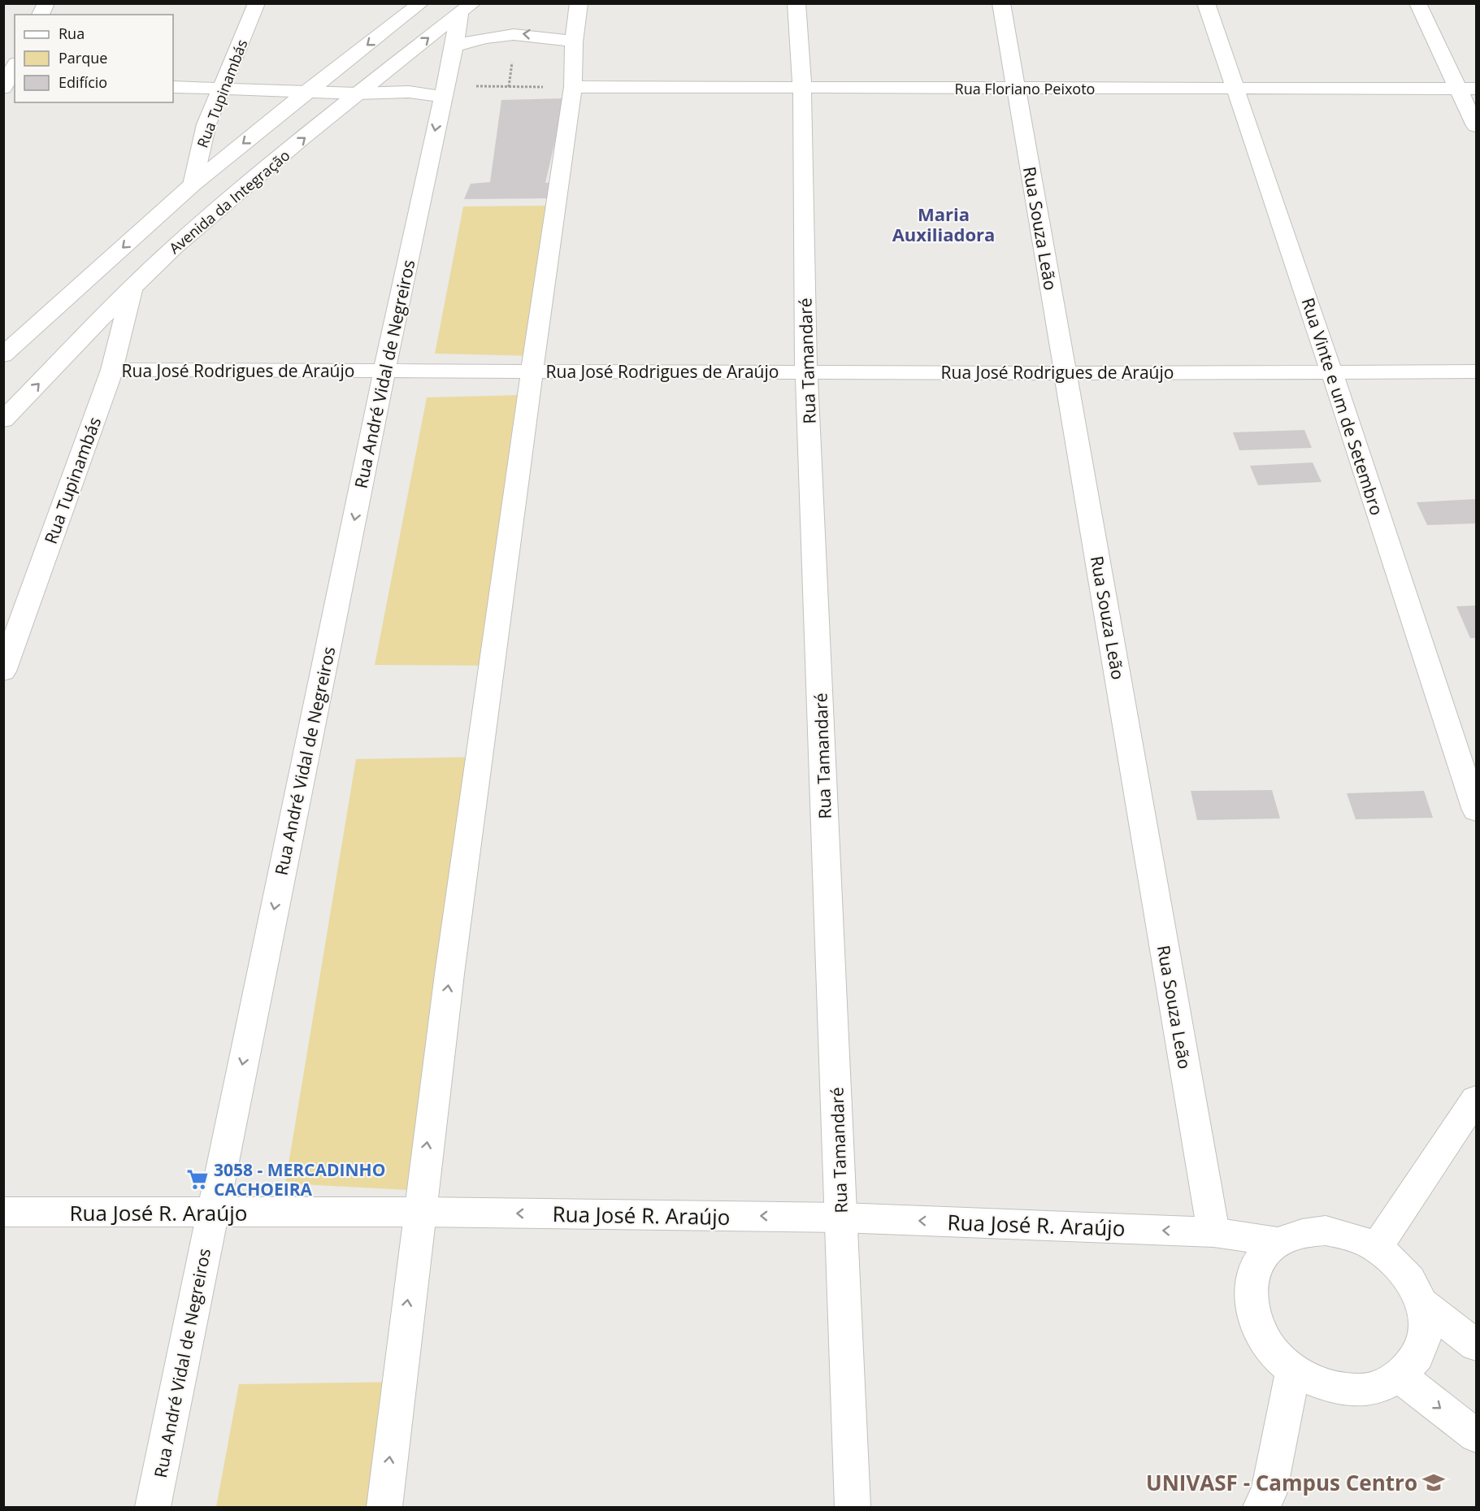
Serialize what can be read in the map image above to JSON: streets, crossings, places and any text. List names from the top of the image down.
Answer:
{
  "streets": {
    "street": [
      "Rua Floriano Peixoto",
      "Rua Tupinambás",
      "Avenida da Integração",
      "Rua Souza Leão",
      "Rua Tamandaré",
      "Rua José Rodrigues de Araújo",
      "Rua André Vidal de Negreiros",
      "Rua Vinte e um de Setembro",
      "Rua José R. Araújo"
    ]
  },
  "crossings": [
    ["Rua Floriano Peixoto", "Rua Souza Leão"],
    ["Rua Floriano Peixoto", "Rua Tamandaré"],
    ["Rua Floriano Peixoto", "Rua Vinte e um de Setembro"],
    ["Rua Tupinambás", "Avenida da Integração"],
    ["Rua Tupinambás", "Rua José Rodrigues de Araújo"],
    ["Avenida da Integração", "Rua André Vidal de Negreiros"],
    ["Rua Souza Leão", "Rua José Rodrigues de Araújo"],
    ["Rua Souza Leão", "Rua José R. Araújo"],
    ["Rua Tamandaré", "Rua José Rodrigues de Araújo"],
    ["Rua Tamandaré", "Rua José R. Araújo"],
    ["Rua José Rodrigues de Araújo", "Rua André Vidal de Negreiros"],
    ["Rua José Rodrigues de Araújo", "Rua Vinte e um de Setembro"],
    ["Rua André Vidal de Negreiros", "Rua José R. Araújo"]
  ],
  "one_way": ["Rua José R. Araújo"],
  "districts": ["Maria Auxiliadora"],
  "places": {
    "supermarket": ["3058 - MERCADINHO CACHOEIRA"],
    "school or university": ["UNIVASF - Campus Centro"]
  },
  "legend": ["Rua", "Parque", "Edifício"]
}
